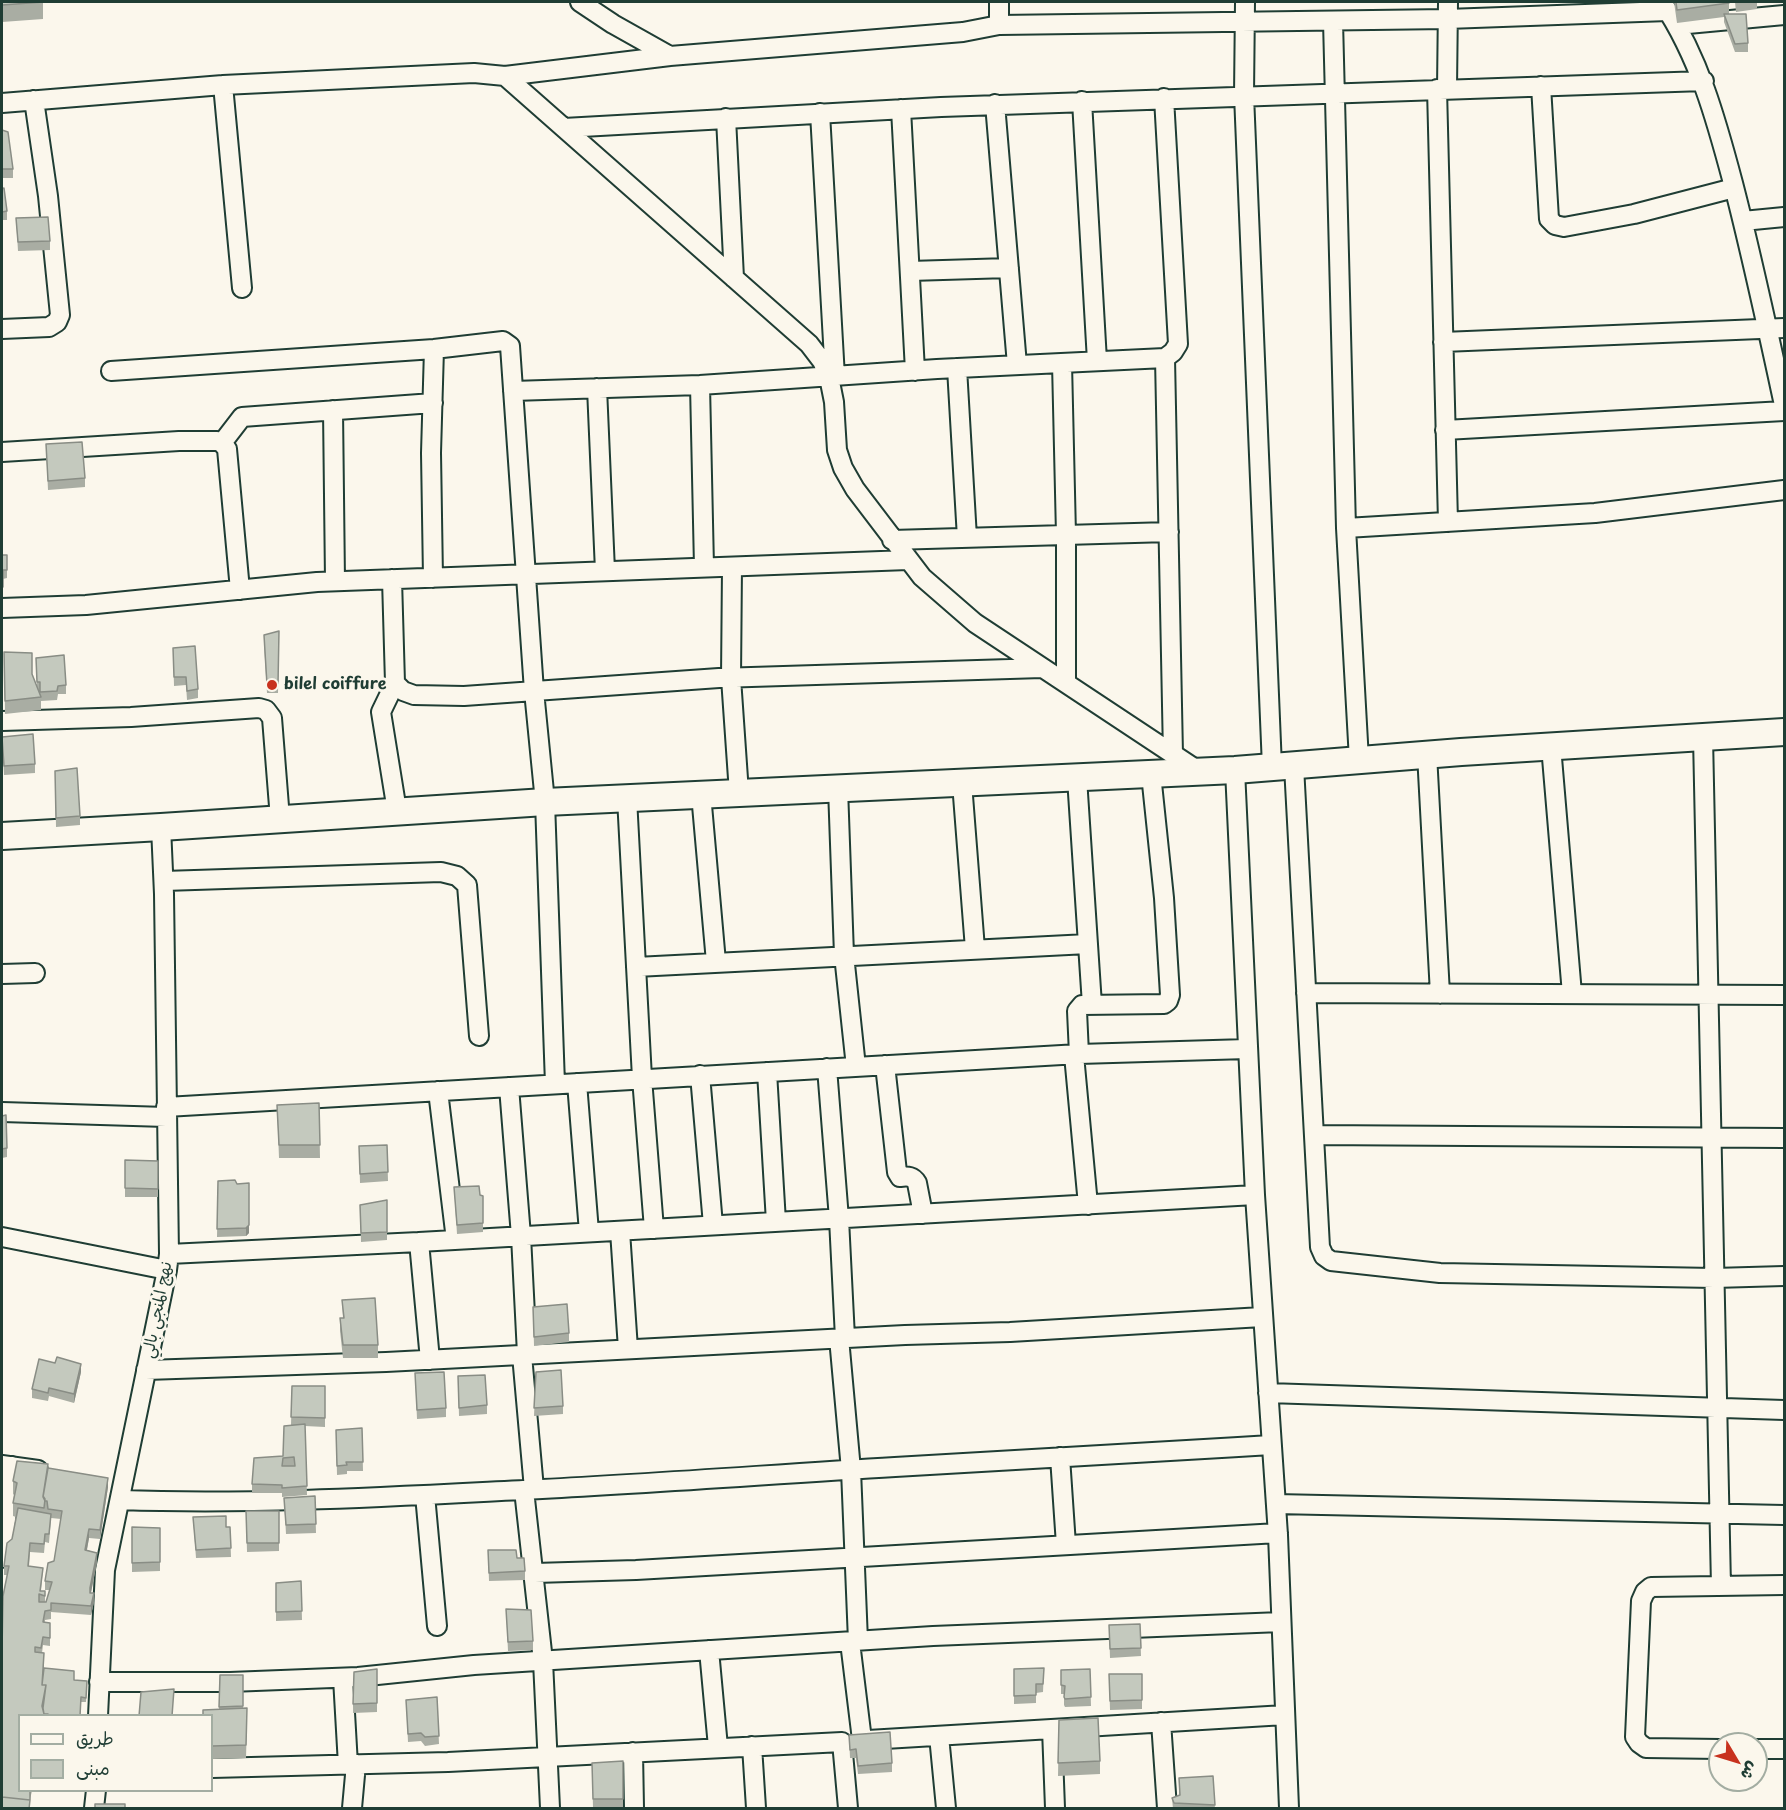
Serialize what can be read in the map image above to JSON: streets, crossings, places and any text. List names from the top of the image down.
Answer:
{
  "streets": {
    "street": ["نهج المنجي بالي"]
  },
  "places": ["bilel coiffure"],
  "legend": ["طريق", "مبنى"],
  "north": "bottom right"
}
